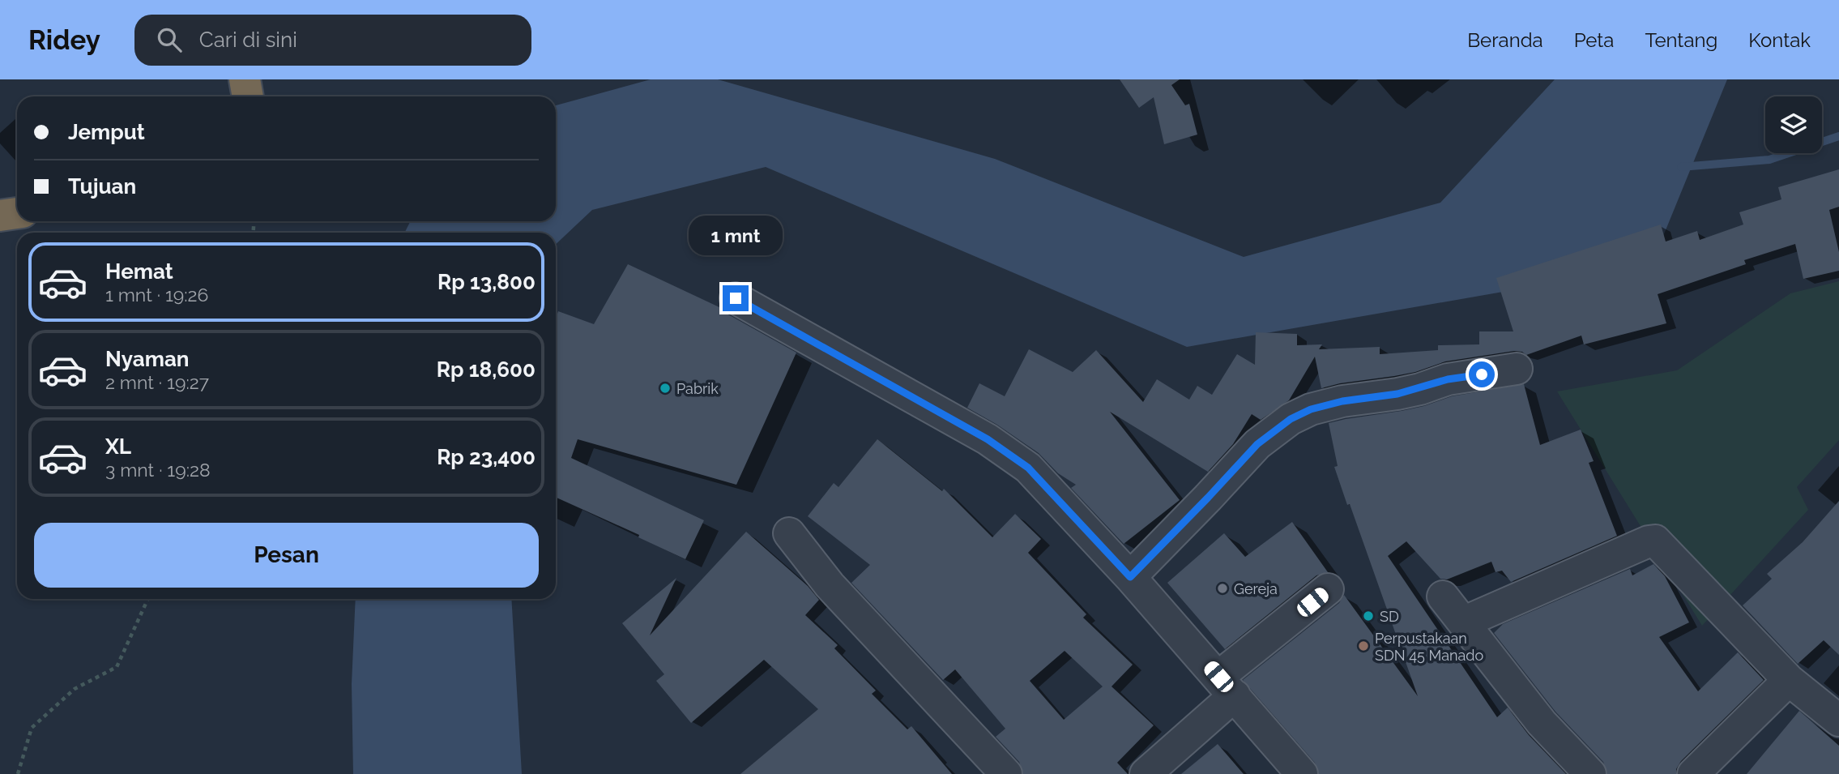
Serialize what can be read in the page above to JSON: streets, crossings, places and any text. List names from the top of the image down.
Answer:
{
  "places": [
    "Pabrik",
    "Gereja",
    "SD",
    "Perpustakaan SDN 45 Manado"
  ],
  "page": {
    "header": "Ridey",
    "search": "Cari di sini",
    "nav": [
      "Beranda",
      "Peta",
      "Tentang",
      "Kontak"
    ],
    "banner": ["Jemput", "Tujuan"],
    "bubble": "1 mnt",
    "list": [
      {
        "name": "Hemat",
        "note": "1 mnt · 19:26",
        "value": "Rp 13,800"
      },
      {
        "name": "Nyaman",
        "note": "2 mnt · 19:27",
        "value": "Rp 18,600"
      },
      {
        "name": "XL",
        "note": "3 mnt · 19:28",
        "value": "Rp 23,400"
      }
    ],
    "buttons": "Pesan"
  }
}
